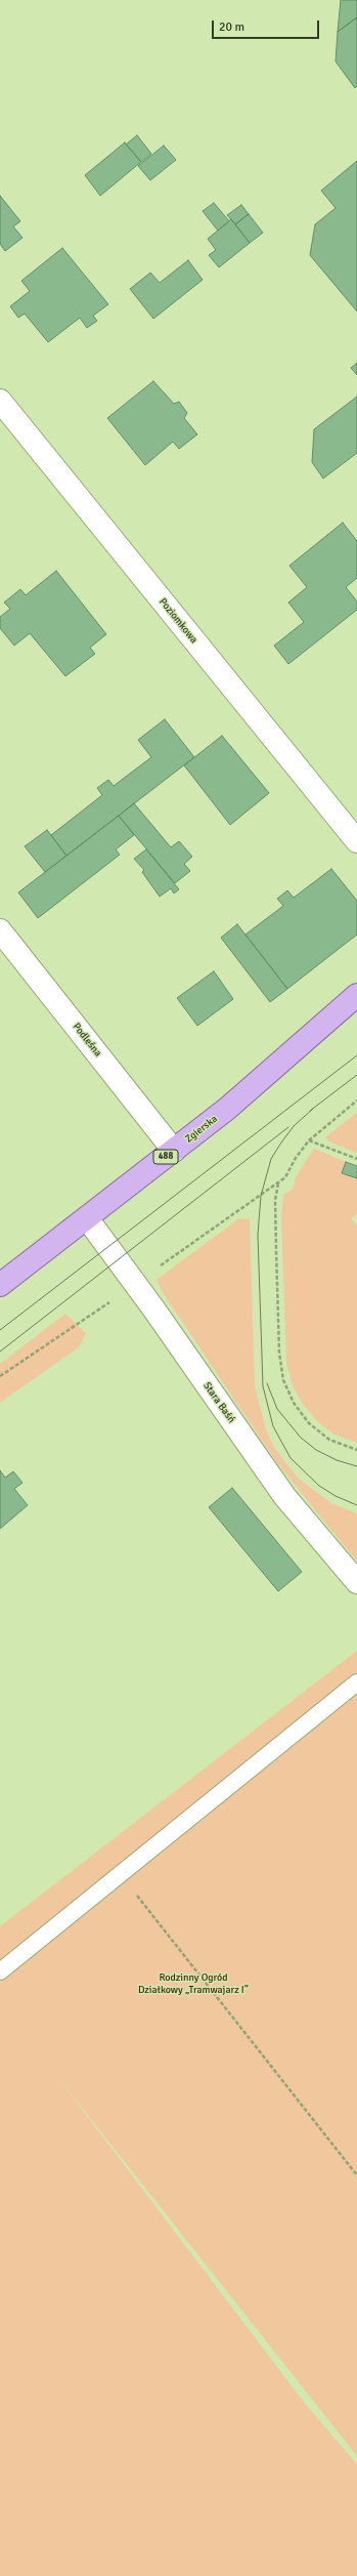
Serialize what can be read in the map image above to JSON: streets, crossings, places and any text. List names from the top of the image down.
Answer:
{
  "streets": {
    "main road": ["Zgierska", "488"],
    "street": ["Poziomkowa", "Podleśna", "Stara Baśń"]
  },
  "crossings": [
    ["Podleśna", "Zgierska"],
    ["Zgierska", "Stara Baśń"]
  ],
  "parks": ["Rodzinny Ogród Działkowy „Tramwajarz I”"],
  "scale_bar": "20 m"
}
